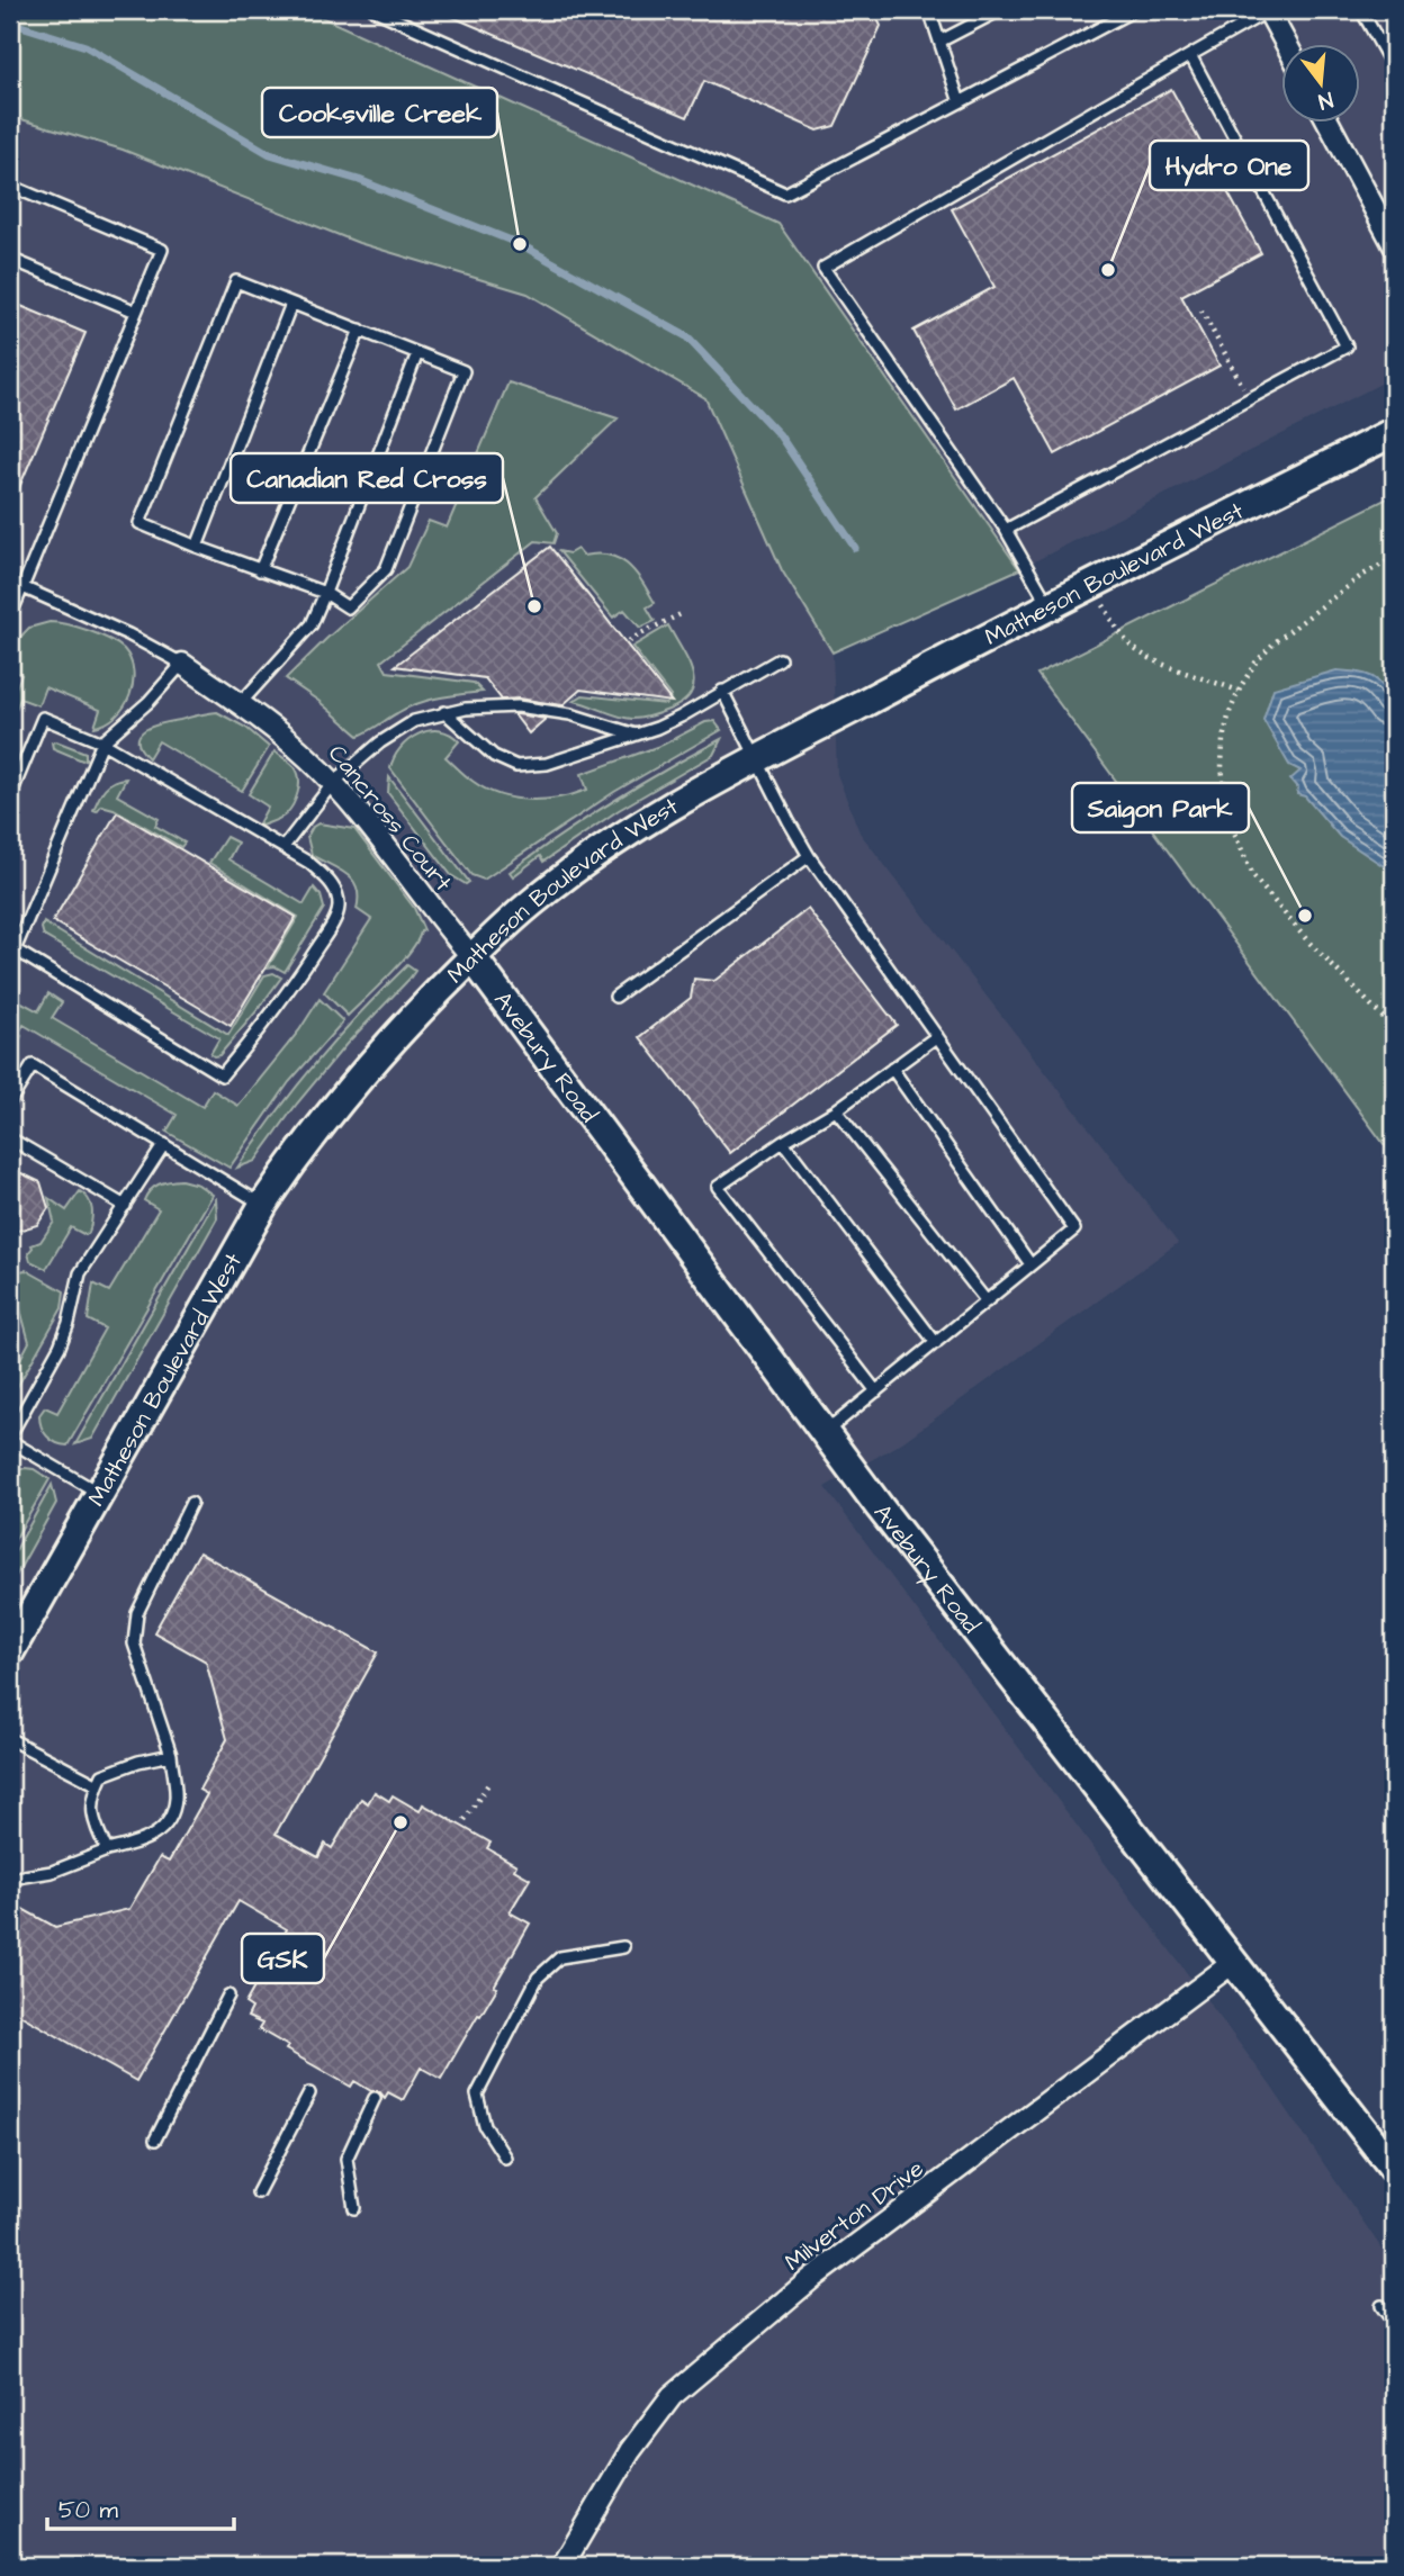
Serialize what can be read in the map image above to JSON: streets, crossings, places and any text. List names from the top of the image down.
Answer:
{
  "streets": {
    "street": [
      "Matheson Boulevard West",
      "Cancross Court",
      "Avebury Road",
      "Milverton Drive"
    ]
  },
  "crossings": [
    ["Matheson Boulevard West", "Cancross Court"],
    ["Matheson Boulevard West", "Avebury Road"],
    ["Cancross Court", "Avebury Road"],
    ["Avebury Road", "Milverton Drive"]
  ],
  "places": [
    "Cooksville Creek",
    "Hydro One",
    "Canadian Red Cross",
    "Saigon Park",
    "GSK"
  ],
  "scale_bar": "50 m",
  "north": "bottom"
}
